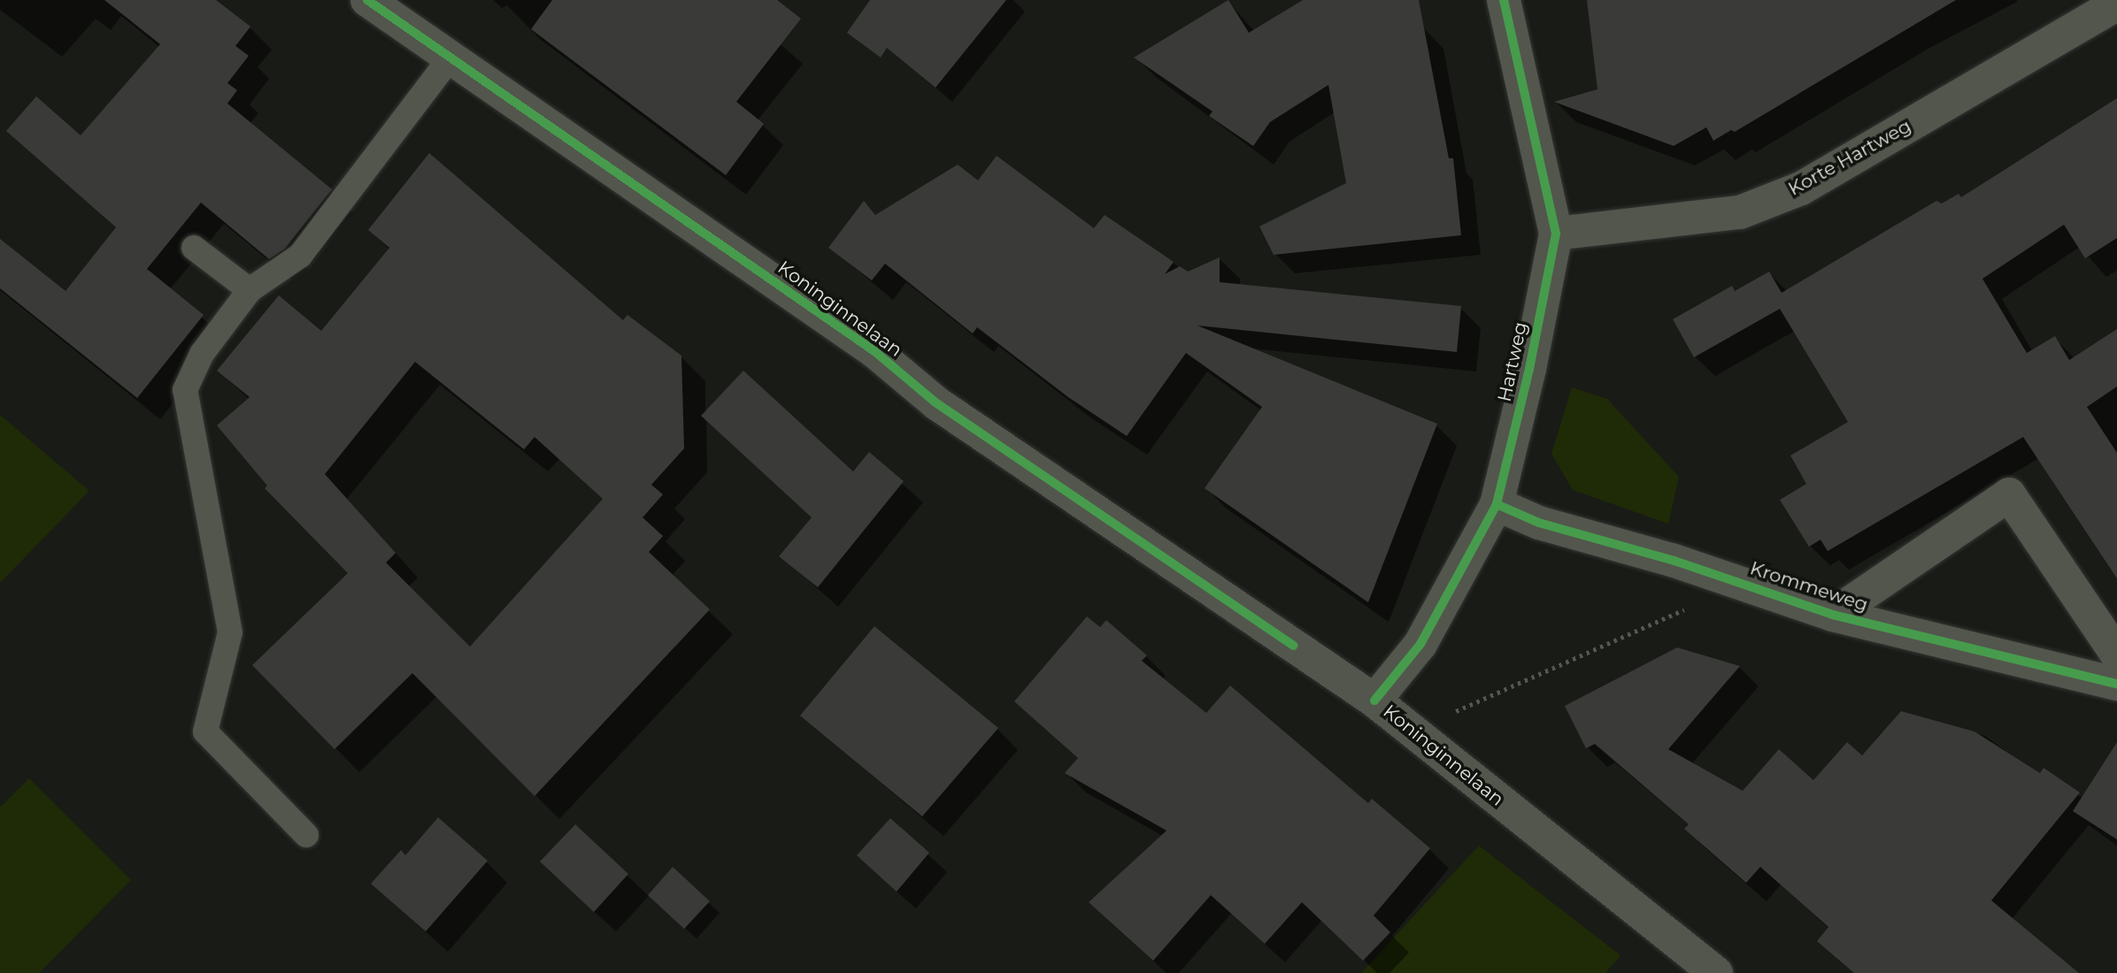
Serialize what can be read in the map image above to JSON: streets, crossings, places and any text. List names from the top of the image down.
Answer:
{
  "streets": {
    "street": [
      "Korte Hartweg",
      "Koninginnelaan",
      "Hartweg",
      "Krommeweg"
    ]
  },
  "crossings": [
    ["Korte Hartweg", "Hartweg"],
    ["Koninginnelaan", "Hartweg"],
    ["Hartweg", "Krommeweg"]
  ]
}
